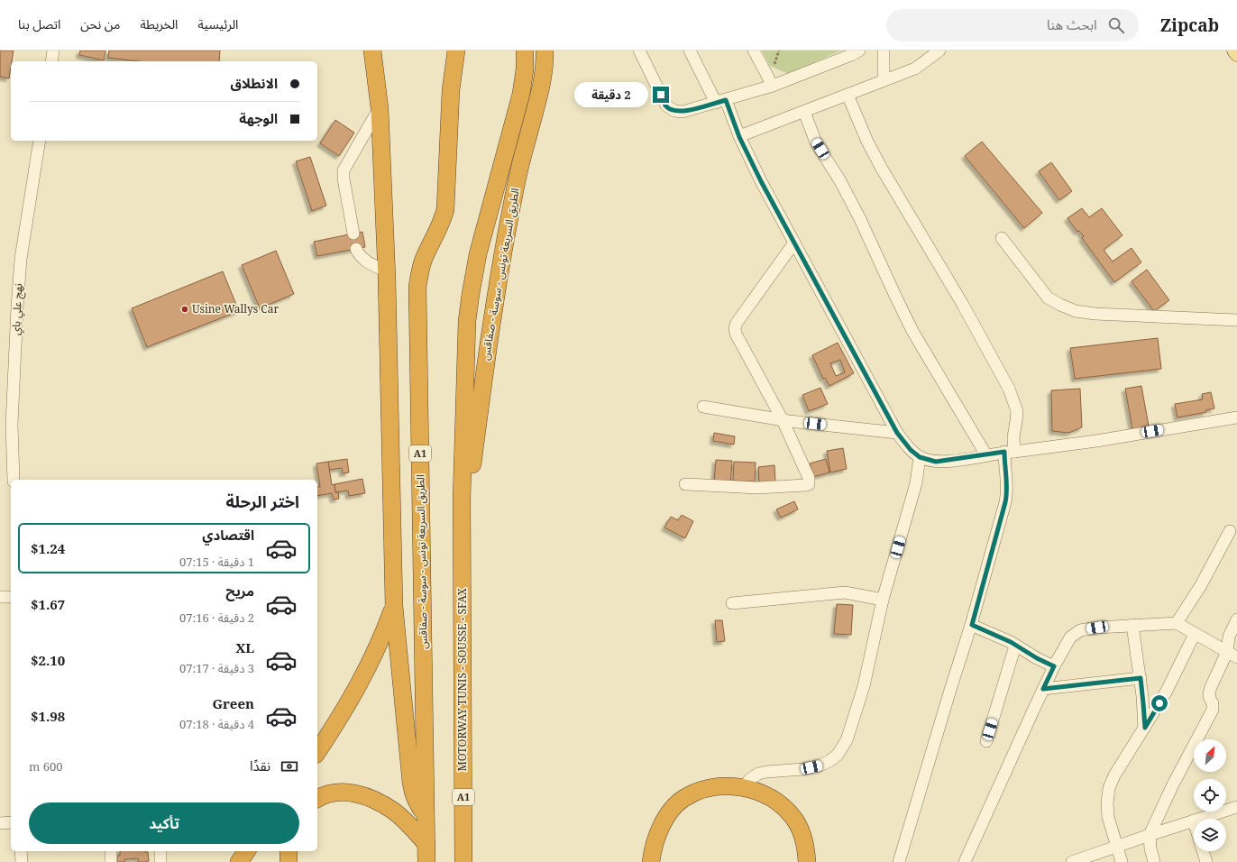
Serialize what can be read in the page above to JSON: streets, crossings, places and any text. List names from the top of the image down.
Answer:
{
  "streets": {
    "highway": ["الطريق السريعة تونس - سوسة - صفاقس", "A1", "MOTORWAY TUNIS - SOUSSE - SFAX"],
    "street": ["نهج علي باي"]
  },
  "crossings": [
    ["الطريق السريعة تونس - سوسة - صفاقس", "MOTORWAY TUNIS - SOUSSE - SFAX"]
  ],
  "places": ["Usine Wallys Car"],
  "north": "top right",
  "page": {
    "header": "Zipcab",
    "search": "ابحث هنا",
    "nav": [
      "الرئيسية",
      "الخريطة",
      "من نحن",
      "اتصل بنا"
    ],
    "banner": ["الانطلاق", "الوجهة"],
    "bubble": "2 دقيقة",
    "heading": "اختر الرحلة",
    "list": [
      {
        "name": "اقتصادي",
        "note": "1 دقيقة · 07:15",
        "value": "$1.24"
      },
      {
        "name": "مريح",
        "note": "2 دقيقة · 07:16",
        "value": "$1.67"
      },
      {
        "name": "XL",
        "note": "3 دقيقة · 07:17",
        "value": "$2.10"
      },
      {
        "name": "Green",
        "note": "4 دقيقة · 07:18",
        "value": "$1.98"
      }
    ],
    "pay": ["نقدًا", "600 m"],
    "buttons": "تأكيد"
  }
}
